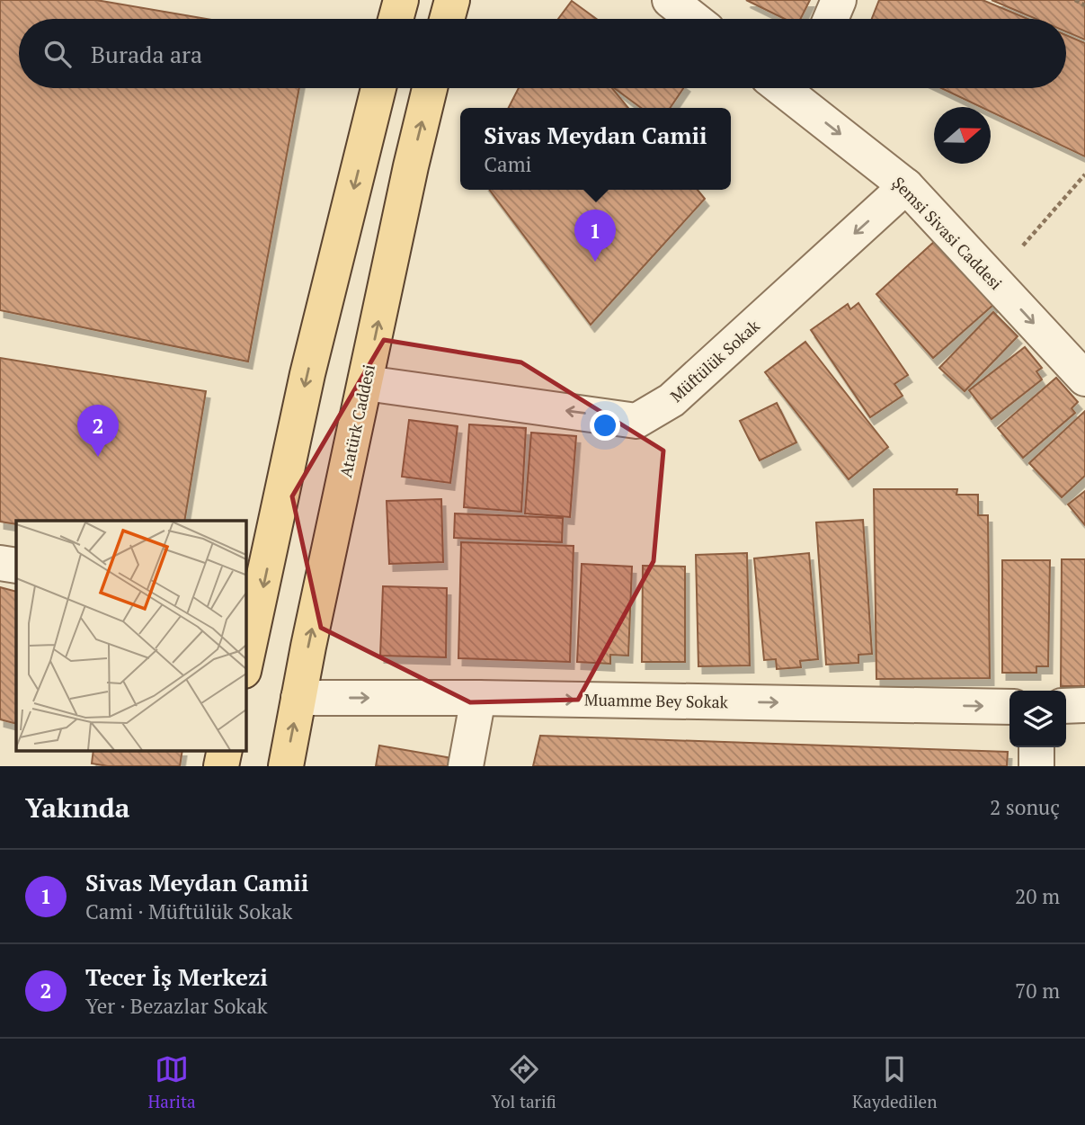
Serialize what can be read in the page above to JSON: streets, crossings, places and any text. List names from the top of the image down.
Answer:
{
  "streets": {
    "main road": ["Atatürk Caddesi"],
    "street": ["Şemsi Sivasi Caddesi", "Müftülük Sokak", "Muamme Bey Sokak"]
  },
  "crossings": [
    ["Şemsi Sivasi Caddesi", "Müftülük Sokak"],
    ["Müftülük Sokak", "Atatürk Caddesi"],
    ["Atatürk Caddesi", "Muamme Bey Sokak"]
  ],
  "one_way": ["Şemsi Sivasi Caddesi", "Müftülük Sokak", "Muamme Bey Sokak"],
  "north": "right",
  "page": {
    "search": "Burada ara",
    "popup": ["Sivas Meydan Camii", "Cami"],
    "pins": ["1", "2"],
    "heading": ["Yakında", "2 sonuç"],
    "list": [
      {
        "mark": "1",
        "name": "Sivas Meydan Camii",
        "note": "Cami · Müftülük Sokak",
        "value": "20 m"
      },
      {
        "mark": "2",
        "name": "Tecer İş Merkezi",
        "note": "Yer · Bezazlar Sokak",
        "value": "70 m"
      }
    ],
    "nav": ["Harita", "Yol tarifi", "Kaydedilen"]
  }
}
